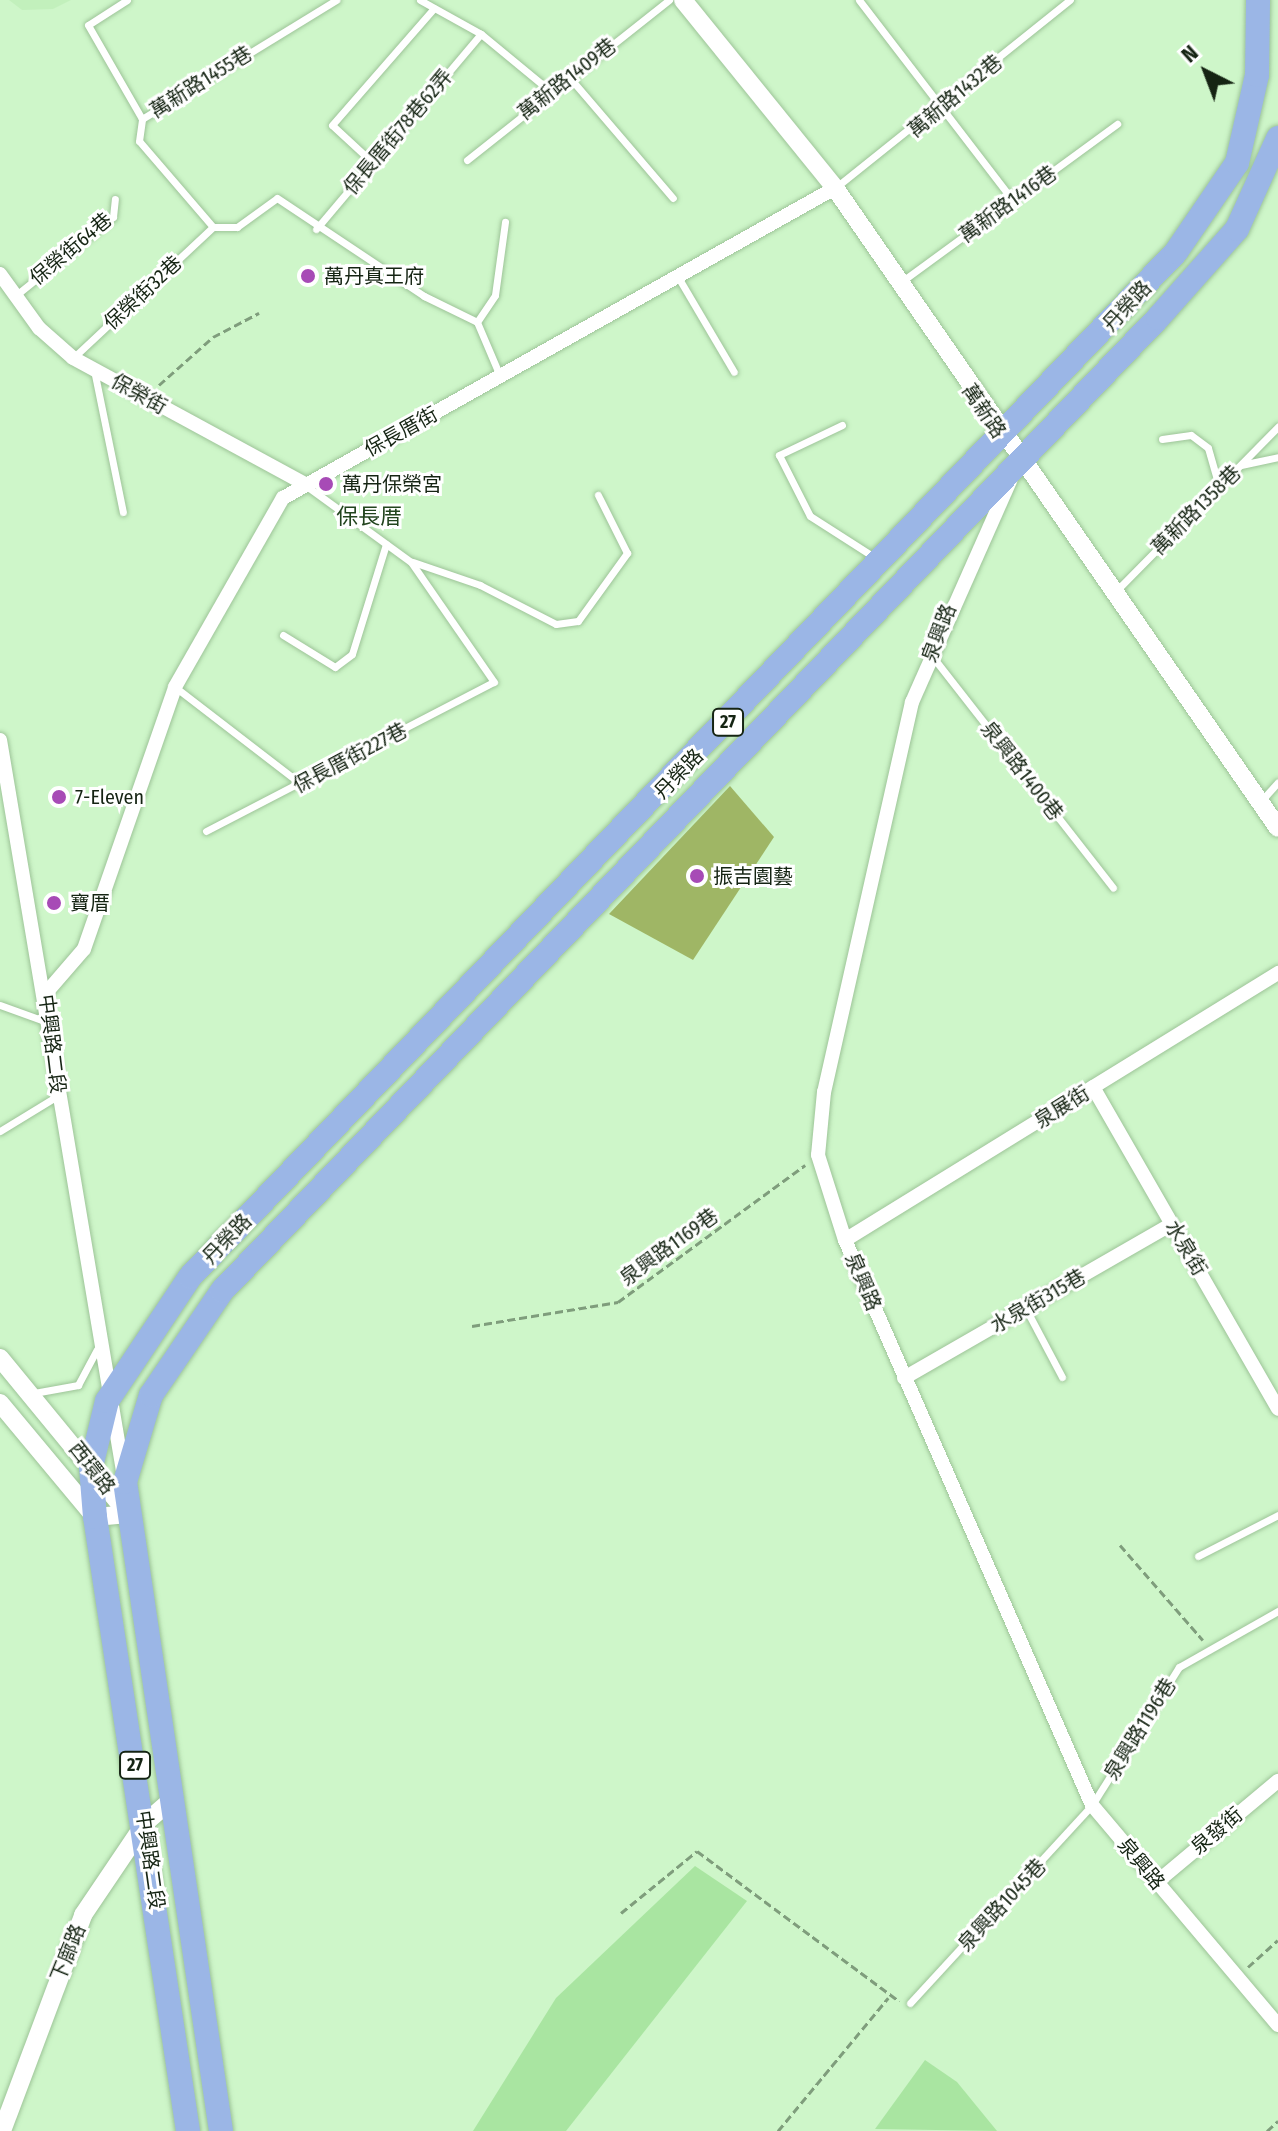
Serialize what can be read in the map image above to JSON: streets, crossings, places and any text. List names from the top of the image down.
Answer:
{
  "streets": {
    "main road": ["丹榮路", "27", "中興路二段"],
    "street": [
      "保榮街",
      "萬新路",
      "保長厝街",
      "泉興路",
      "泉展街",
      "水泉街",
      "水泉街315巷",
      "西環路",
      "泉發街",
      "下廍路"
    ],
    "lane": [
      "萬新路1409巷",
      "萬新路1455巷",
      "萬新路1432巷",
      "保長厝街78巷62弄",
      "萬新路1416巷",
      "保榮街64巷",
      "保榮街32巷",
      "萬新路1358巷",
      "保長厝街227巷",
      "泉興路1400巷",
      "泉興路1196巷",
      "泉興路1045巷"
    ],
    "path": ["泉興路1169巷"]
  },
  "crossings": [
    ["萬新路1455巷", "保榮街32巷"],
    ["萬新路1432巷", "萬新路"],
    ["萬新路1432巷", "保長厝街"],
    ["萬新路1416巷", "萬新路"],
    ["保榮街64巷", "保榮街"],
    ["保榮街32巷", "保榮街"],
    ["丹榮路", "萬新路"],
    ["丹榮路", "泉興路"],
    ["丹榮路", "中興路二段"],
    ["保榮街", "保長厝街"],
    ["萬新路", "保長厝街"],
    ["萬新路", "萬新路1358巷"],
    ["萬新路", "泉興路"],
    ["保長厝街", "中興路二段"],
    ["泉興路", "泉興路1400巷"],
    ["泉興路", "泉展街"],
    ["泉興路", "泉興路1169巷"],
    ["泉興路", "水泉街315巷"],
    ["泉興路", "泉興路1196巷"],
    ["泉興路", "泉發街"],
    ["泉興路", "泉興路1045巷"],
    ["中興路二段", "西環路"],
    ["中興路二段", "下廍路"],
    ["泉展街", "水泉街"],
    ["水泉街", "水泉街315巷"],
    ["泉興路1196巷", "泉興路1045巷"]
  ],
  "districts": ["保長厝"],
  "places": [
    "萬丹真王府",
    "萬丹保榮宮",
    "7-Eleven",
    "振吉園藝",
    "寶厝"
  ],
  "north": "top left"
}
